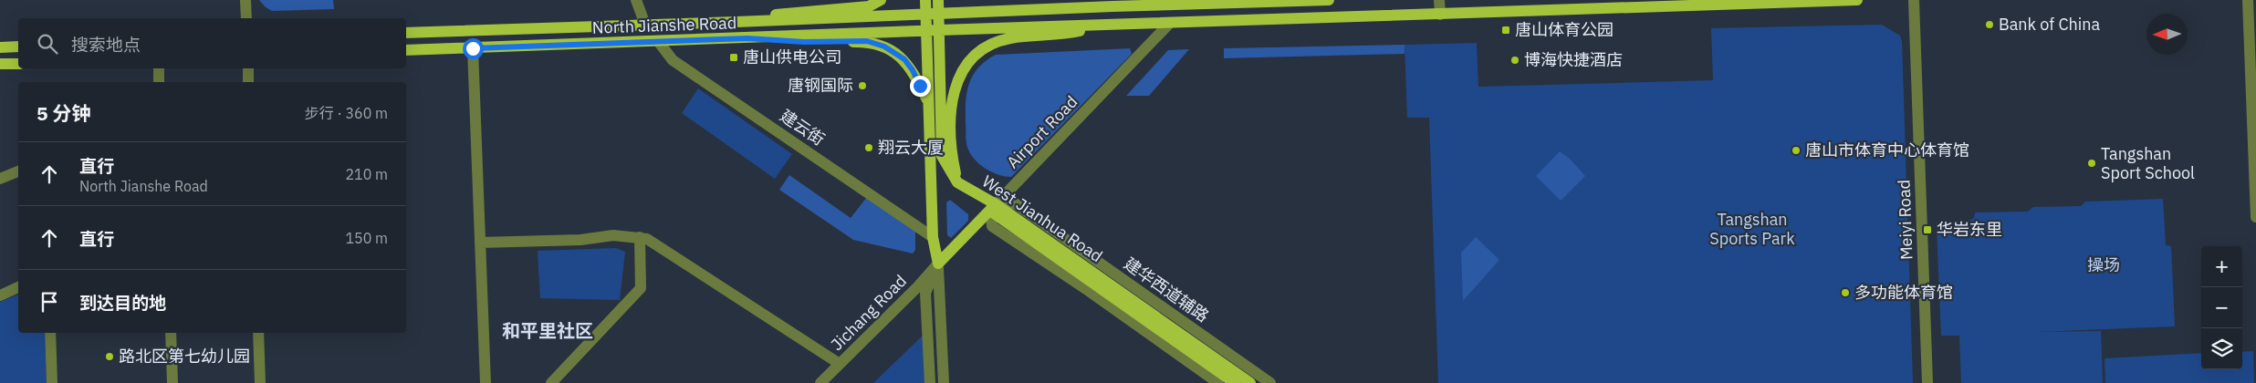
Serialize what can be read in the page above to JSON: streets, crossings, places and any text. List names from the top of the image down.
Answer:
{
  "streets": {
    "main road": ["North Jianshe Road", "Airport Road", "West Jianhua Road"],
    "street": [
      "建云街",
      "Meiyi Road",
      "建华西道辅路",
      "Jichang Road"
    ]
  },
  "crossings": [
    ["North Jianshe Road", "建云街"],
    ["North Jianshe Road", "West Jianhua Road"],
    ["Airport Road", "West Jianhua Road"],
    ["Airport Road", "建华西道辅路"],
    ["Airport Road", "Jichang Road"],
    ["West Jianhua Road", "建华西道辅路"]
  ],
  "districts": ["和平里社区"],
  "parks": ["Tangshan Sports Park", "操场"],
  "places": {
    "other": [
      "Bank of China",
      "博海快捷酒店",
      "唐钢国际",
      "翔云大厦",
      "唐山市体育中心体育馆",
      "Tangshan Sport School",
      "多功能体育馆",
      "路北区第七幼儿园"
    ],
    "transit": ["唐山体育公园", "唐山供电公司", "华岩东里"]
  },
  "north": "left",
  "page": {
    "search": "搜索地点",
    "heading": ["5 分钟", "步行 · 360 m"],
    "list": [
      ["直行", "North Jianshe Road", "210 m"],
      ["直行", "150 m"],
      "到达目的地"
    ],
    "map_buttons": ["+", "−"]
  }
}
